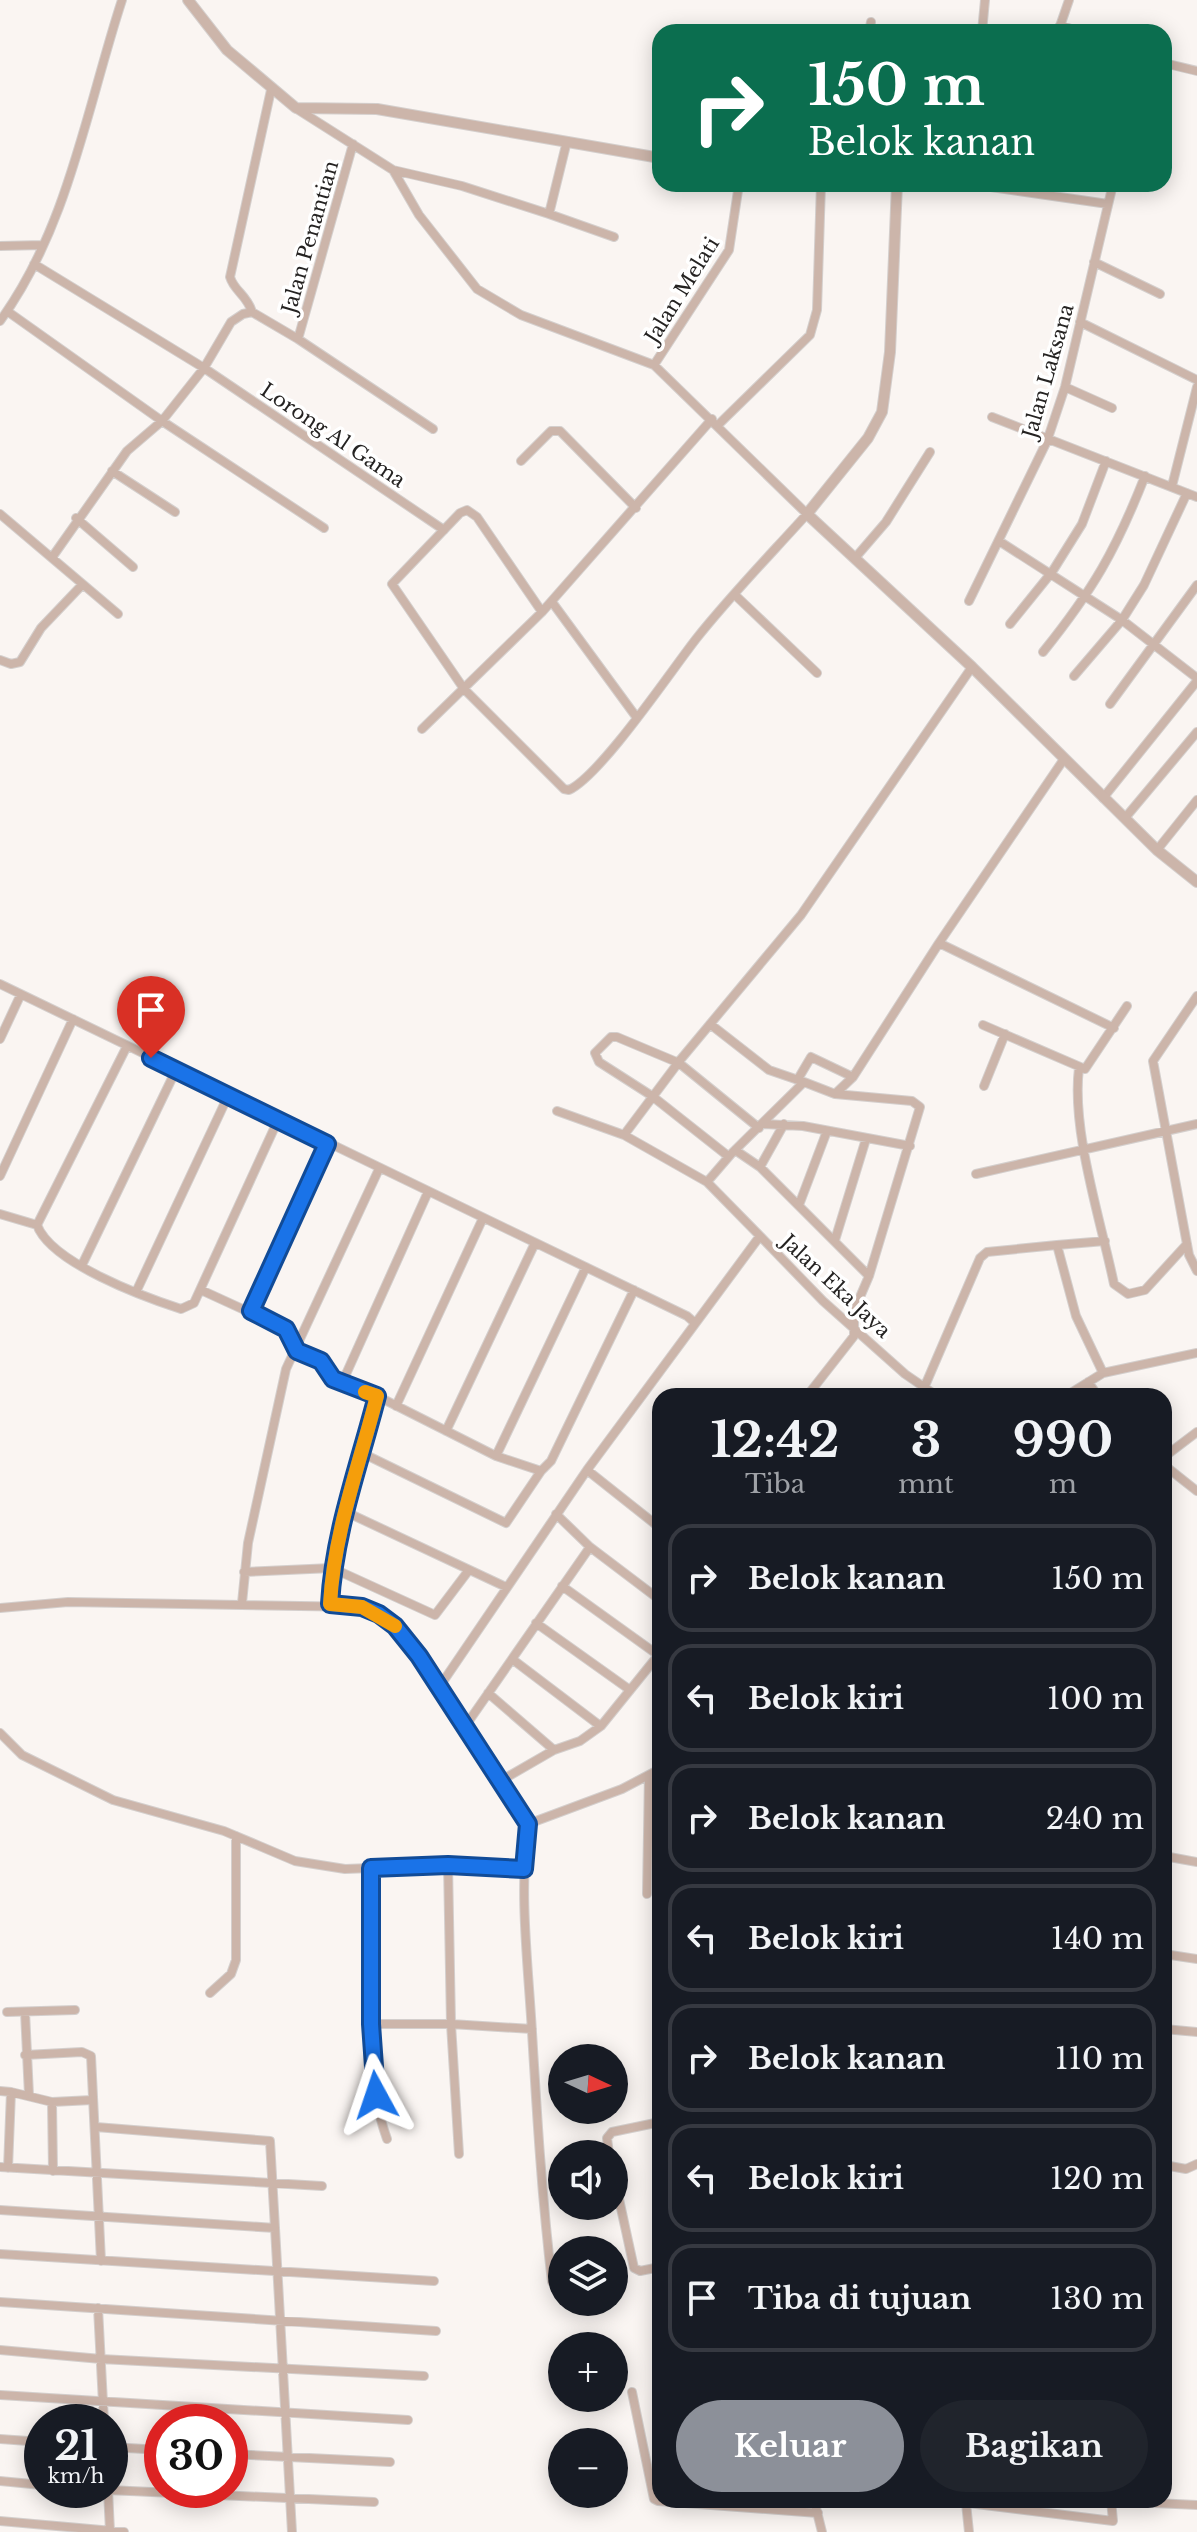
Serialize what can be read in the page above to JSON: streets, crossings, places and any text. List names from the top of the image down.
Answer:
{
  "streets": {
    "street": [
      "Jalan Penantian",
      "Jalan Melati",
      "Jalan Laksana",
      "Lorong Al Gama",
      "Jalan Eka Jaya"
    ]
  },
  "north": "right",
  "page": {
    "turn": ["150 m", "Belok kanan"],
    "eta": [
      "12:42",
      "Tiba",
      "3",
      "mnt",
      "990",
      "m"
    ],
    "list": [
      {
        "name": "Belok kanan",
        "value": "150 m"
      },
      {
        "name": "Belok kiri",
        "value": "100 m"
      },
      {
        "name": "Belok kanan",
        "value": "240 m"
      },
      {
        "name": "Belok kiri",
        "value": "140 m"
      },
      {
        "name": "Belok kanan",
        "value": "110 m"
      },
      {
        "name": "Belok kiri",
        "value": "120 m"
      },
      {
        "name": "Tiba di tujuan",
        "value": "130 m"
      }
    ],
    "map_buttons": ["+", "−"],
    "buttons": ["Keluar", "Bagikan"],
    "speed": "21 km/h",
    "limit": "30"
  }
}
